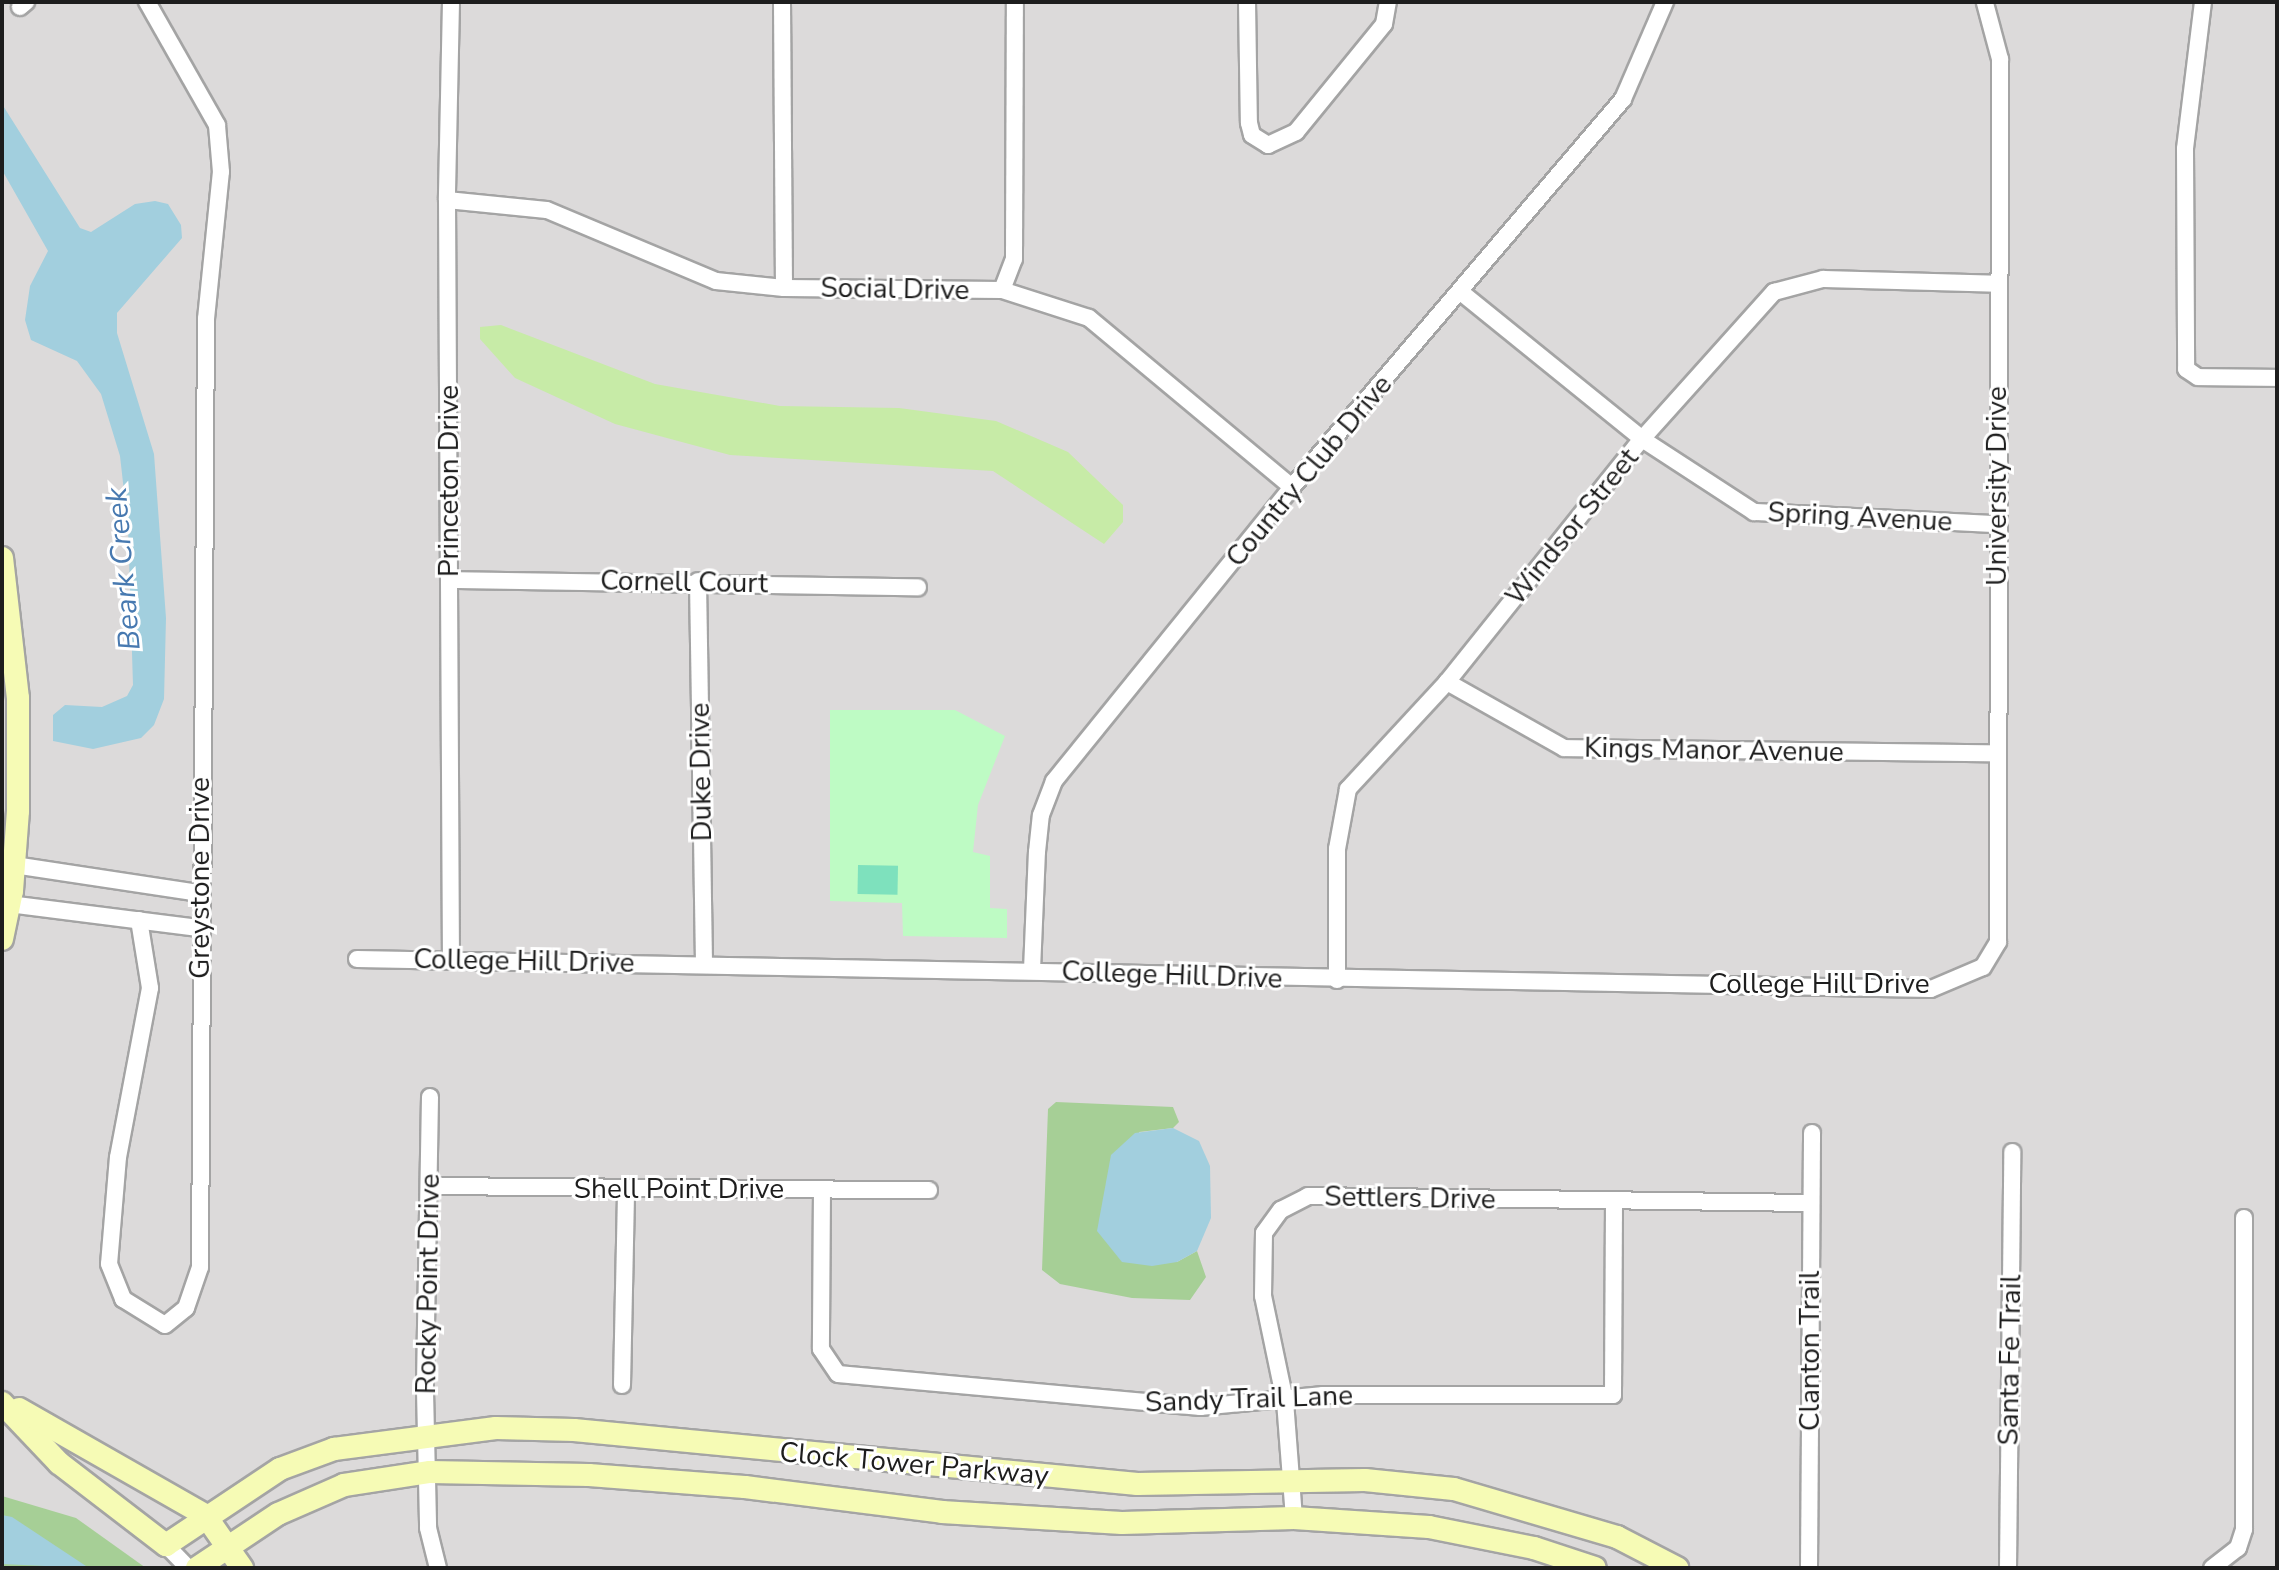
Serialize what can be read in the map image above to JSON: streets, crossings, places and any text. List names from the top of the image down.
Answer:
{
  "streets": {
    "street": [
      "Social Drive",
      "Country Club Drive",
      "Princeton Drive",
      "University Drive",
      "Spring Avenue",
      "Windsor Street",
      "Cornell Court",
      "Kings Manor Avenue",
      "Duke Drive",
      "Greystone Drive",
      "College Hill Drive",
      "Shell Point Drive",
      "Settlers Drive",
      "Rocky Point Drive",
      "Clanton Trail",
      "Santa Fe Trail",
      "Sandy Trail Lane",
      "Clock Tower Parkway"
    ]
  },
  "crossings": [
    ["Social Drive", "Country Club Drive"],
    ["Social Drive", "Princeton Drive"],
    ["Country Club Drive", "Spring Avenue"],
    ["Country Club Drive", "College Hill Drive"],
    ["Princeton Drive", "Cornell Court"],
    ["Princeton Drive", "College Hill Drive"],
    ["University Drive", "Spring Avenue"],
    ["University Drive", "Windsor Street"],
    ["University Drive", "Kings Manor Avenue"],
    ["University Drive", "College Hill Drive"],
    ["Spring Avenue", "Windsor Street"],
    ["Windsor Street", "Kings Manor Avenue"],
    ["Windsor Street", "College Hill Drive"],
    ["Cornell Court", "Duke Drive"],
    ["Duke Drive", "College Hill Drive"],
    ["Shell Point Drive", "Rocky Point Drive"],
    ["Shell Point Drive", "Sandy Trail Lane"],
    ["Settlers Drive", "Clanton Trail"],
    ["Settlers Drive", "Sandy Trail Lane"],
    ["Settlers Drive", "Clock Tower Parkway"],
    ["Rocky Point Drive", "Clock Tower Parkway"]
  ],
  "water": ["Beark Creek"]
}
